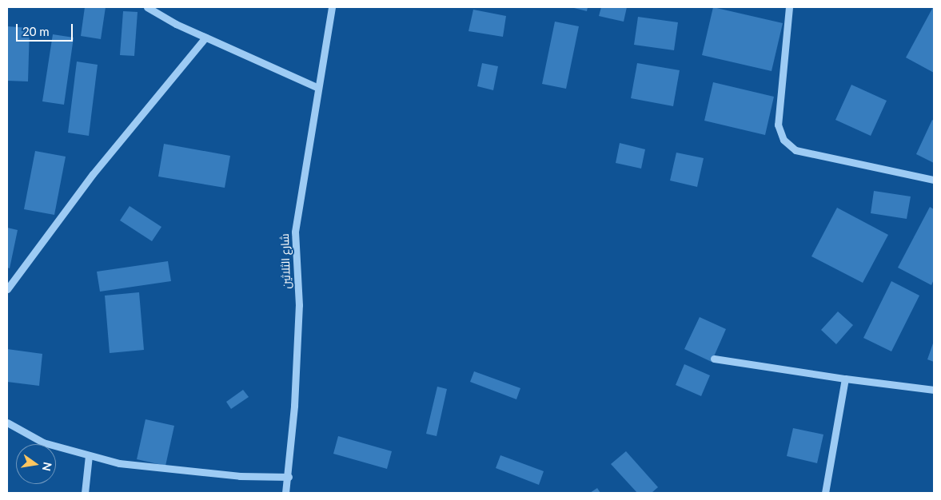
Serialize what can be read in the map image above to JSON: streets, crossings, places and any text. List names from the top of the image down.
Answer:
{
  "streets": {
    "street": ["شارع الثلاثين"]
  },
  "scale_bar": "20 m",
  "north": "right"
}
